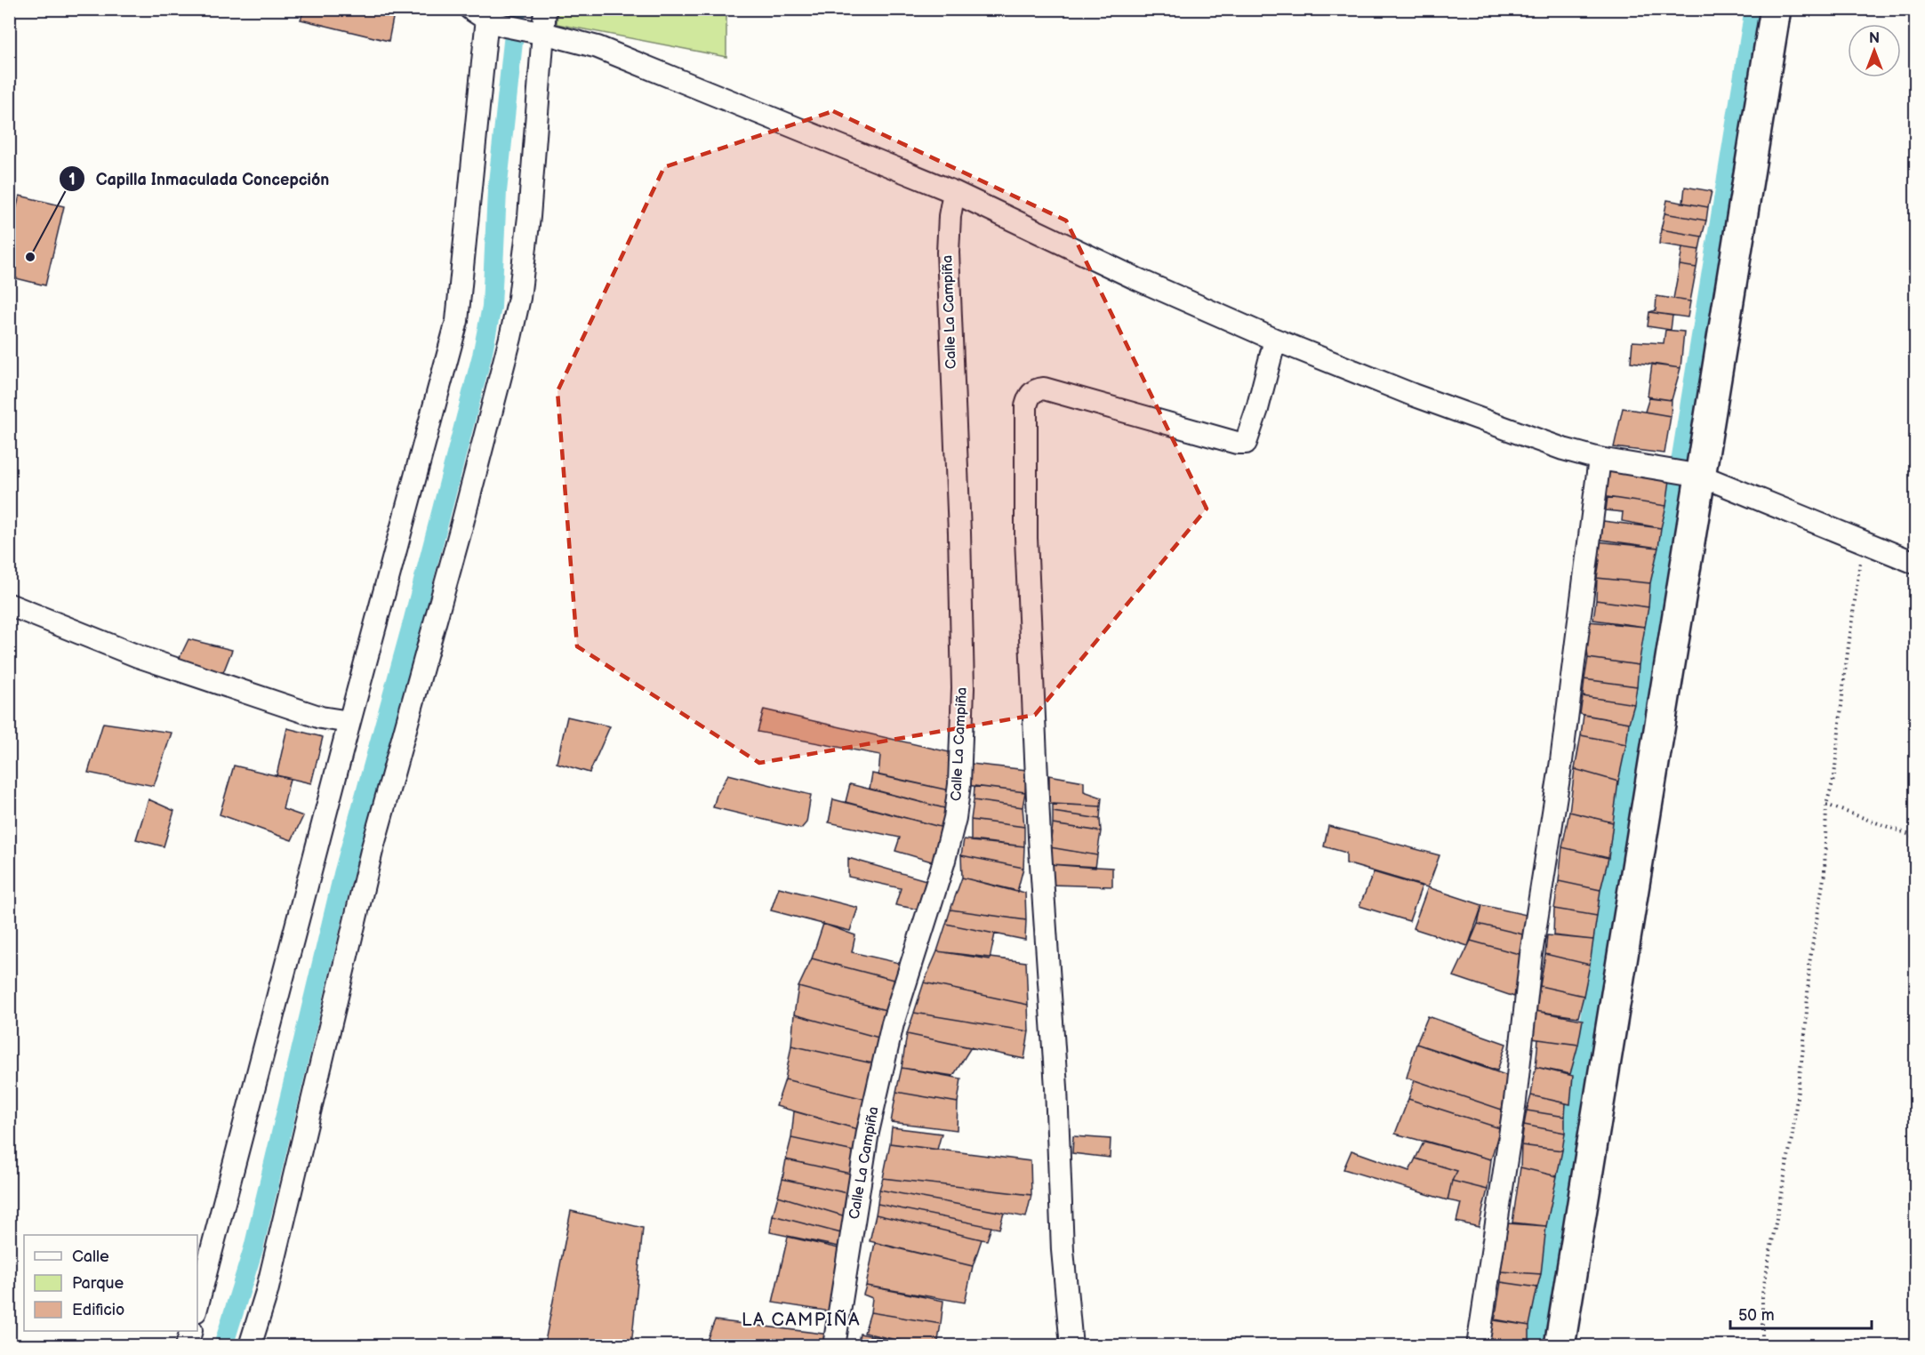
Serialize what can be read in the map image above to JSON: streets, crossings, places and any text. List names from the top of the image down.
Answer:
{
  "streets": {
    "street": ["Calle La Campiña"]
  },
  "districts": ["LA CAMPIÑA"],
  "places": ["Capilla Inmaculada Concepción"],
  "legend": ["Calle", "Parque", "Edificio"],
  "scale_bar": "50 m",
  "north": "top"
}
